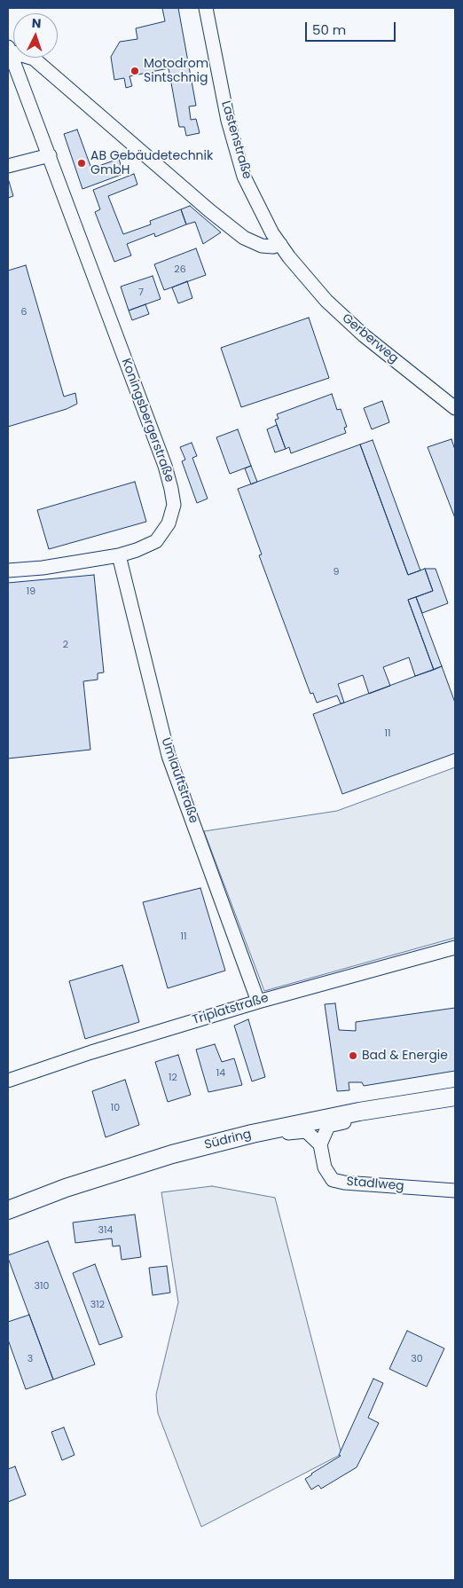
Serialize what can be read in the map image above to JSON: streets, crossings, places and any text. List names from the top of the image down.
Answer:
{
  "streets": {
    "main road": ["Südring"],
    "street": [
      "Lastenstraße",
      "Gerberweg",
      "Koningsbergerstraße",
      "Umlauftstraße",
      "Triplatstraße",
      "Stadlweg"
    ]
  },
  "crossings": [
    ["Lastenstraße", "Gerberweg"],
    ["Lastenstraße", "Koningsbergerstraße"],
    ["Koningsbergerstraße", "Umlauftstraße"],
    ["Umlauftstraße", "Triplatstraße"]
  ],
  "places": ["Motodrom Sintschnig", "AB Gebäudetechnik GmbH", "Bad & Energie"],
  "house_numbers": [
    "26",
    "7",
    "6",
    "9",
    "19",
    "2",
    "11",
    "11",
    "14",
    "12",
    "10",
    "314",
    "310",
    "312",
    "3",
    "30"
  ],
  "scale_bar": "50 m",
  "north": "top"
}
